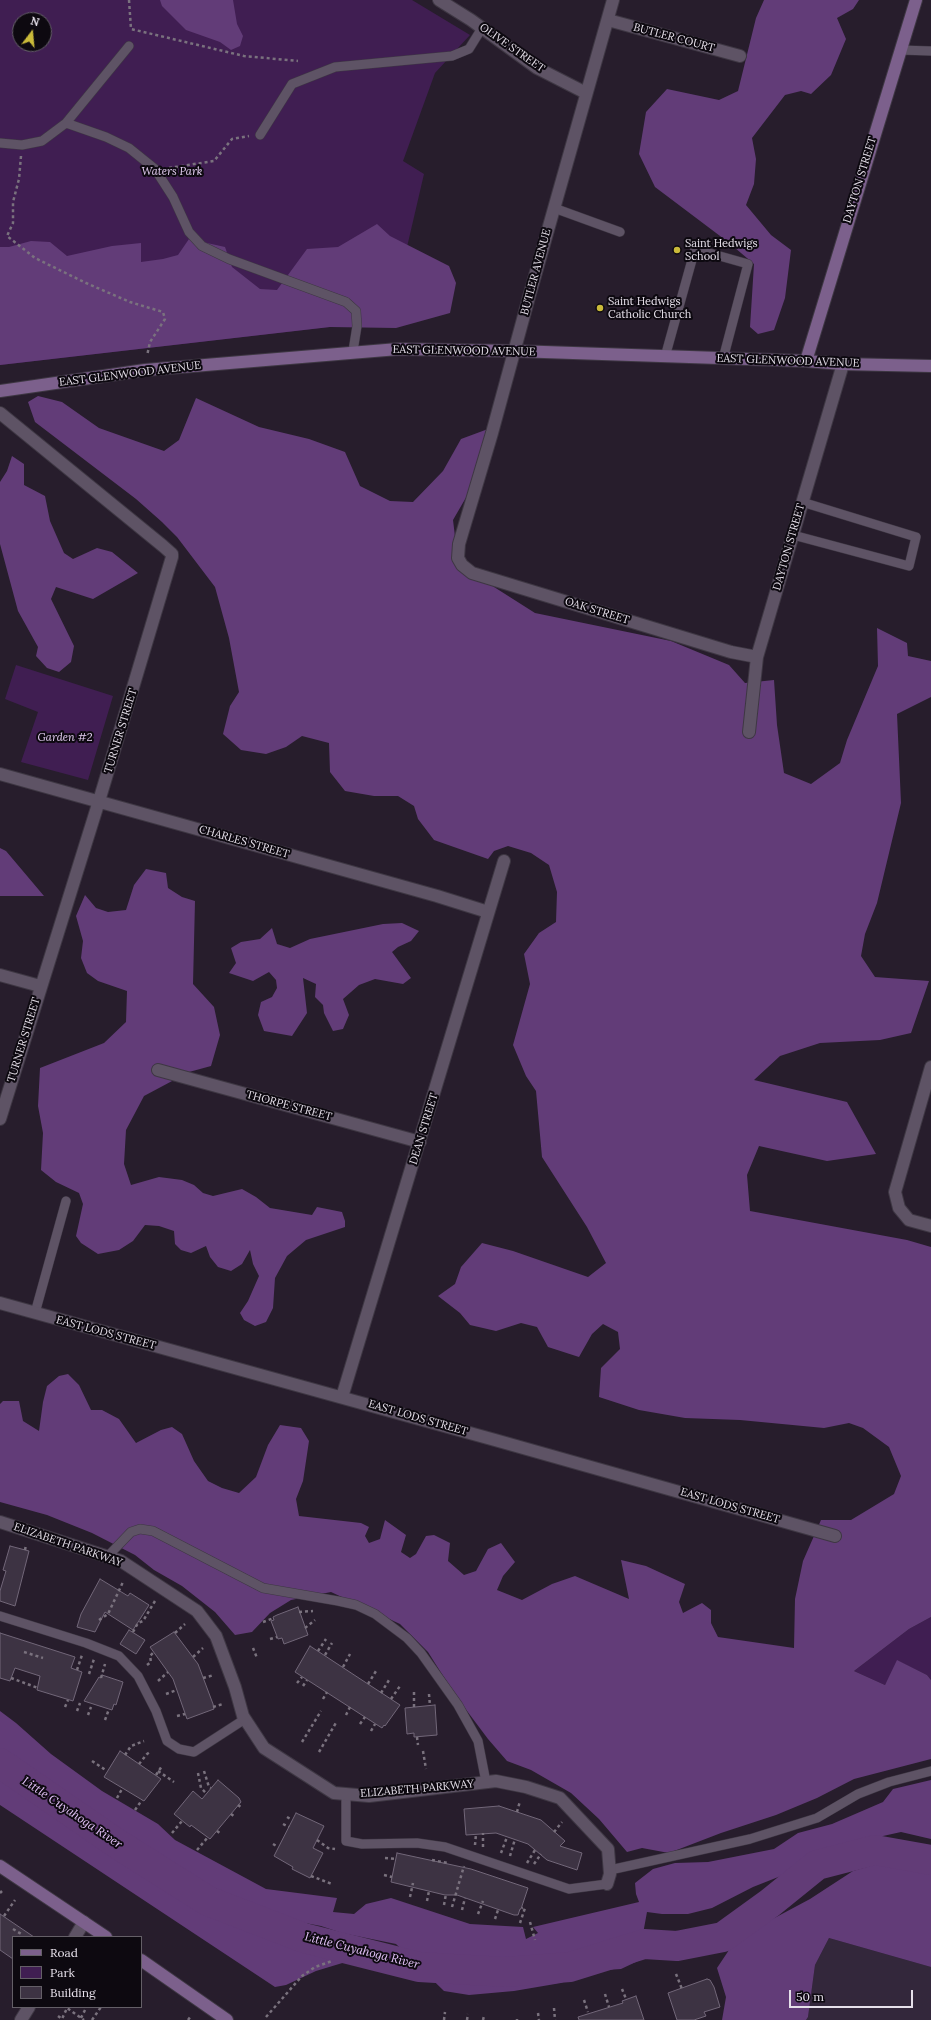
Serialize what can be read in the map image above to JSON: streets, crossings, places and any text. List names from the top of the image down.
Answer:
{
  "streets": {
    "street": [
      "BUTLER COURT",
      "OLIVE STREET",
      "DAYTON STREET",
      "BUTLER AVENUE",
      "EAST GLENWOOD AVENUE",
      "OAK STREET",
      "TURNER STREET",
      "CHARLES STREET",
      "THORPE STREET",
      "DEAN STREET",
      "EAST LODS STREET",
      "ELIZABETH PARKWAY"
    ]
  },
  "crossings": [
    ["BUTLER COURT", "BUTLER AVENUE"],
    ["OLIVE STREET", "BUTLER AVENUE"],
    ["DAYTON STREET", "EAST GLENWOOD AVENUE"],
    ["DAYTON STREET", "OAK STREET"],
    ["BUTLER AVENUE", "EAST GLENWOOD AVENUE"],
    ["BUTLER AVENUE", "OAK STREET"],
    ["TURNER STREET", "CHARLES STREET"],
    ["CHARLES STREET", "DEAN STREET"],
    ["THORPE STREET", "DEAN STREET"],
    ["DEAN STREET", "EAST LODS STREET"]
  ],
  "water": ["Little Cuyahoga River"],
  "parks": ["Waters Park", "Garden #2"],
  "places": ["Saint Hedwigs School", "Saint Hedwigs Catholic Church"],
  "legend": ["Road", "Park", "Building"],
  "scale_bar": "50 m",
  "north": "top"
}
